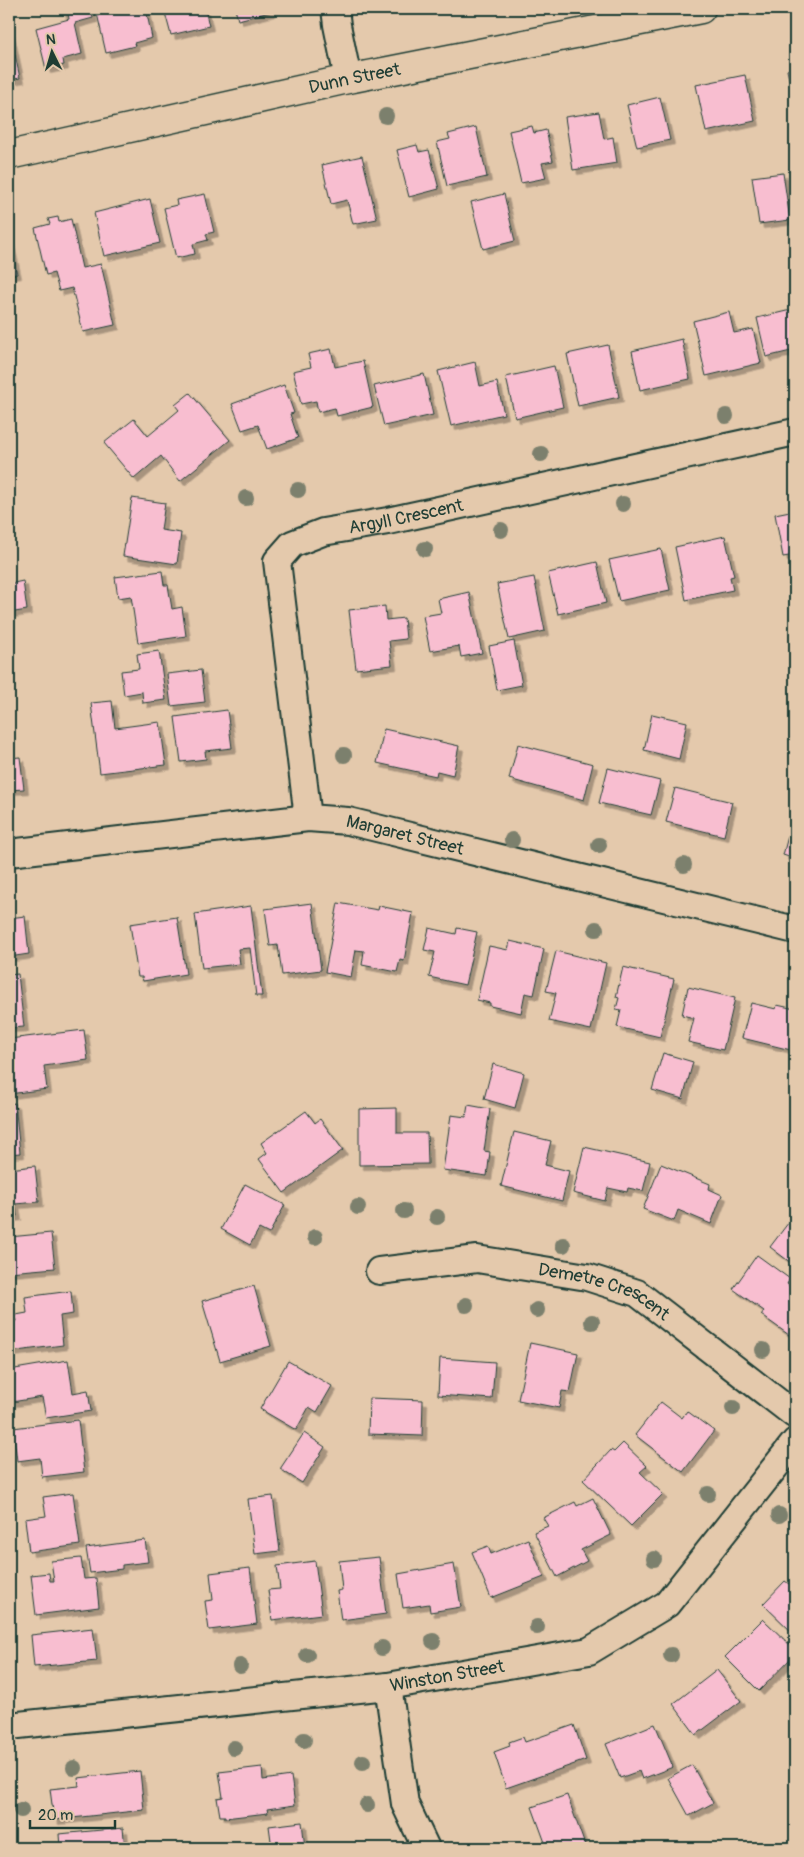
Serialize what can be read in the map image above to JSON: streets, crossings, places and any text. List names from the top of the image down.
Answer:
{
  "streets": {
    "street": [
      "Dunn Street",
      "Argyll Crescent",
      "Margaret Street",
      "Demetre Crescent",
      "Winston Street"
    ]
  },
  "crossings": [
    ["Argyll Crescent", "Margaret Street"]
  ],
  "scale_bar": "20 m",
  "north": "top"
}
